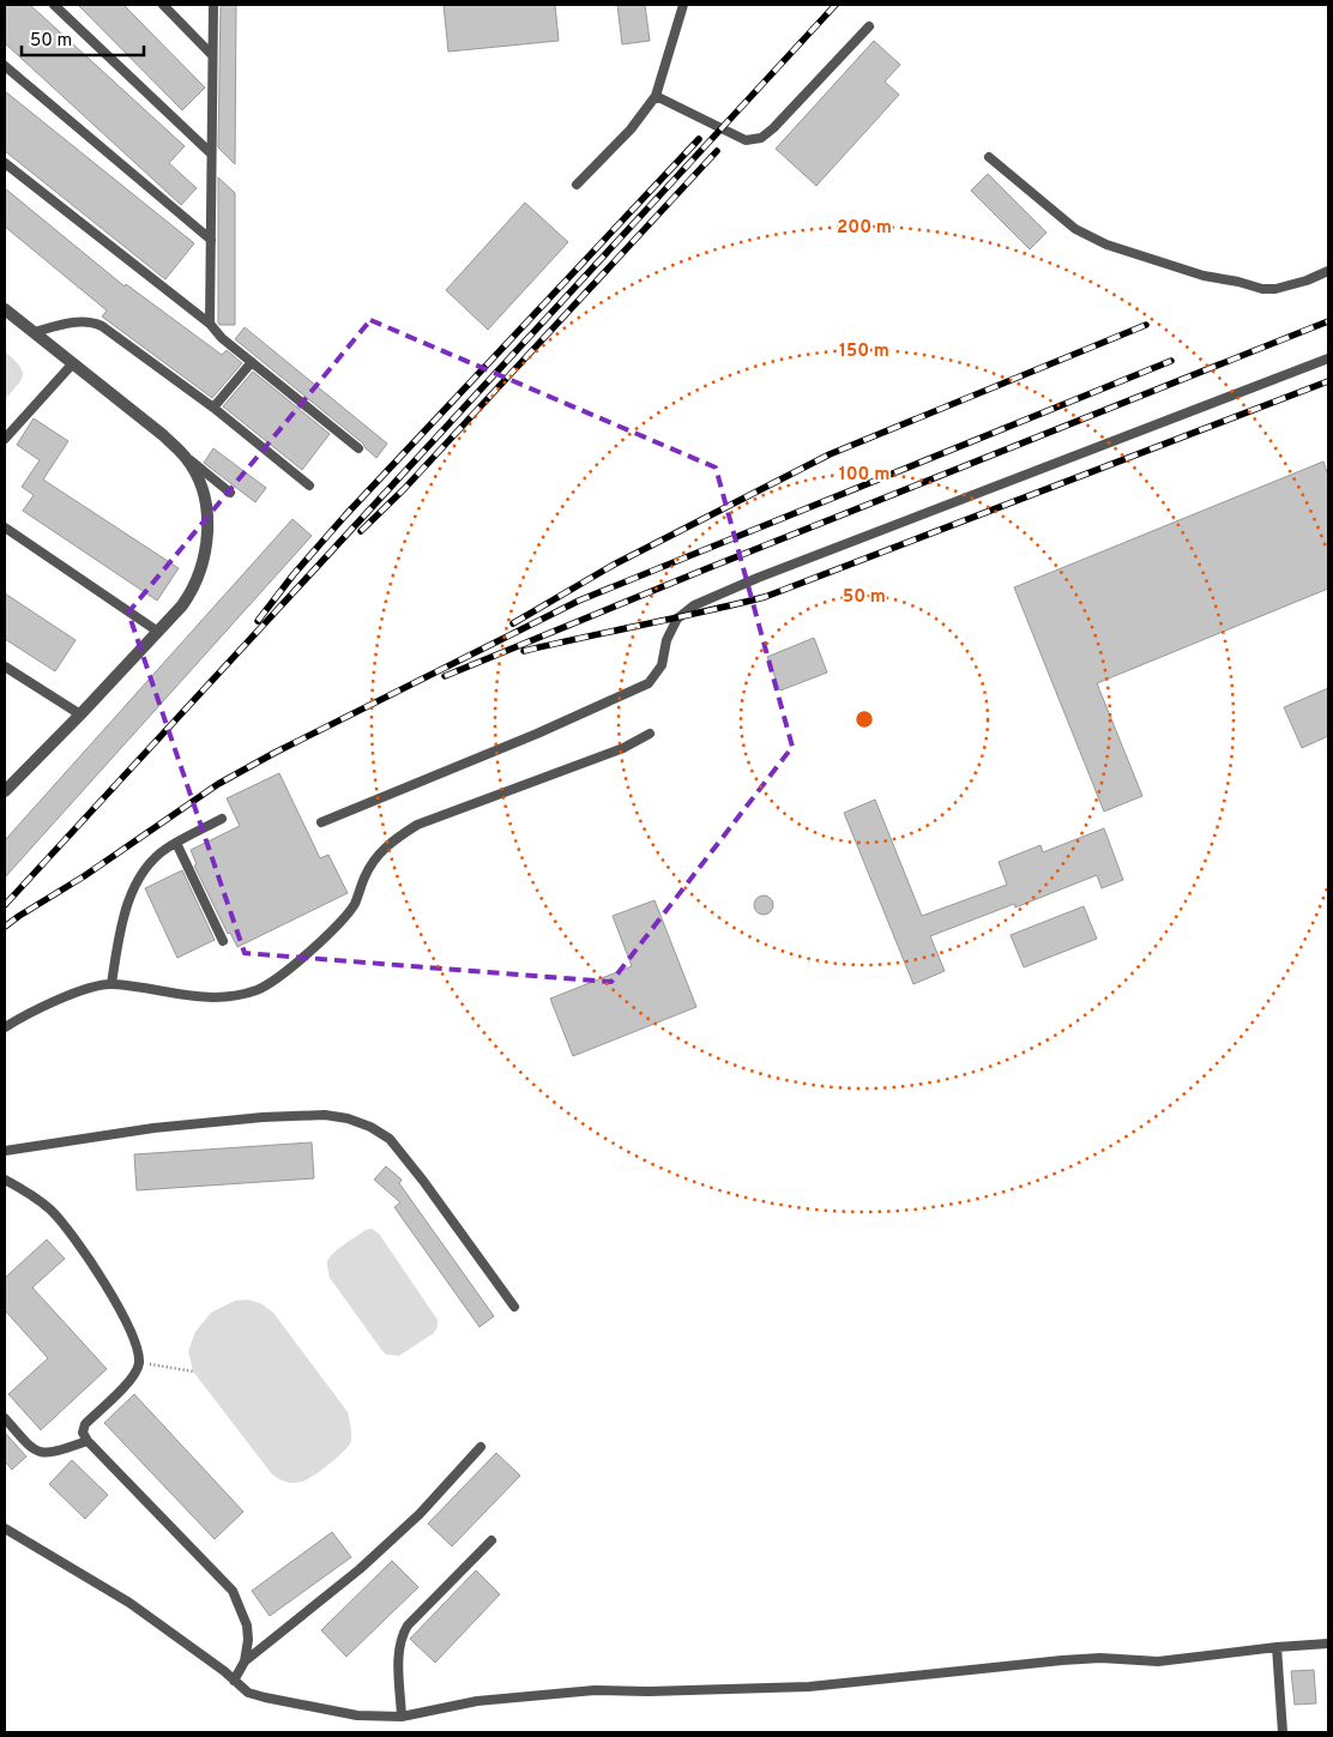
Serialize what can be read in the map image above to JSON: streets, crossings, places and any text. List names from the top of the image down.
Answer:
{
  "scale_bar": "50 m",
  "rings": [
    "200 m",
    "150 m",
    "100 m",
    "50 m"
  ]
}
